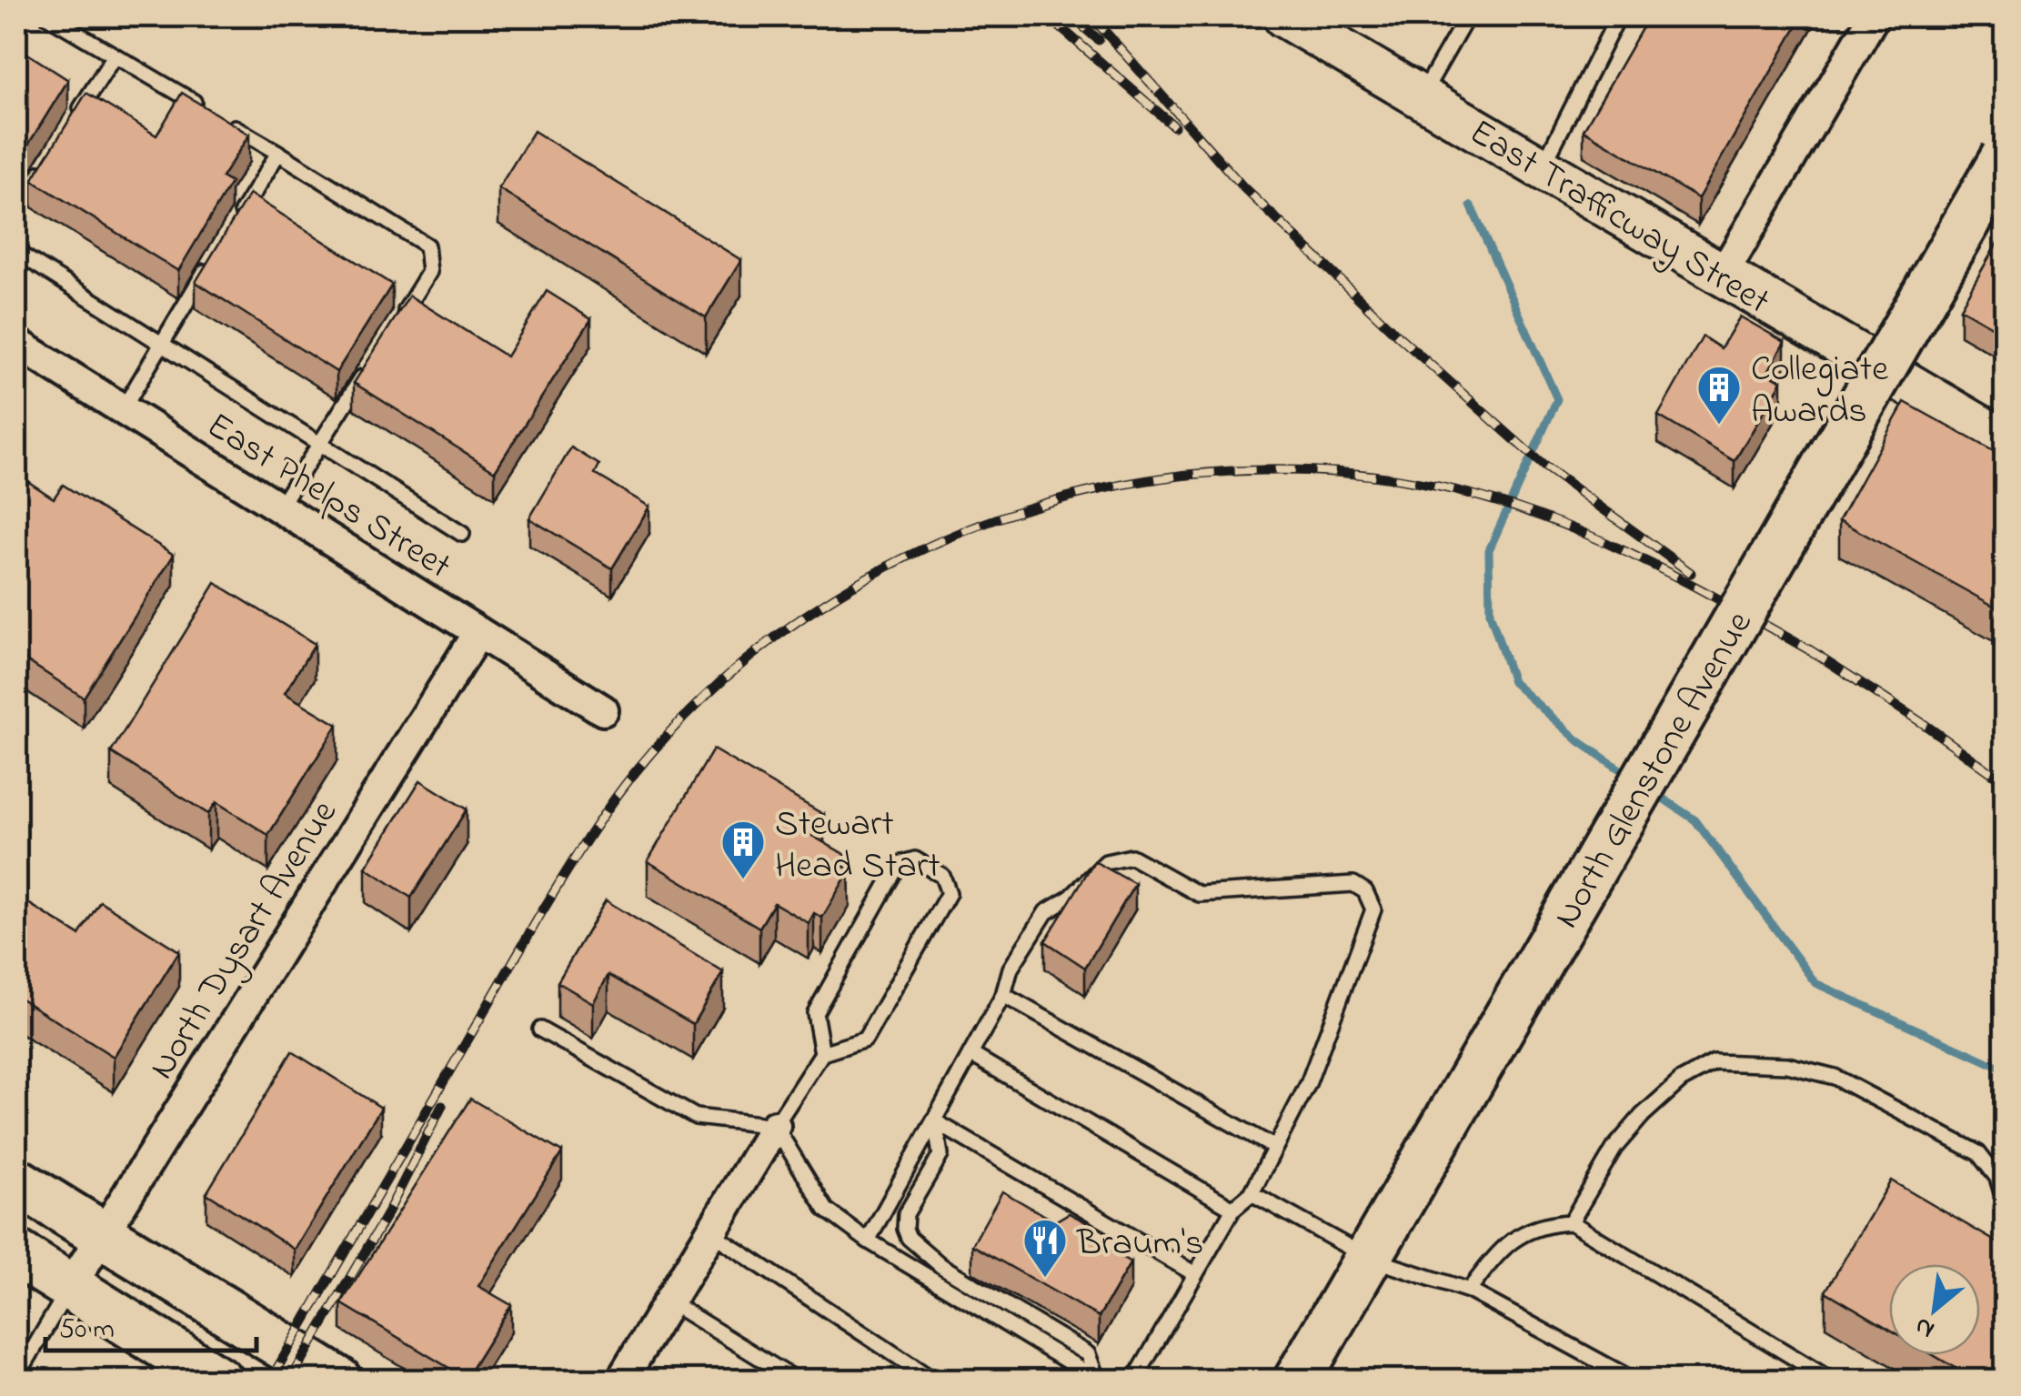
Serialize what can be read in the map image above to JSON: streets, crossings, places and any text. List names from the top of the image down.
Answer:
{
  "streets": {
    "main road": ["East Trafficway Street", "North Glenstone Avenue"],
    "street": ["East Phelps Street", "North Dysart Avenue"]
  },
  "crossings": [
    ["East Phelps Street", "North Dysart Avenue"]
  ],
  "places": {
    "building": ["Collegiate Awards", "Stewart Head Start"],
    "restaurant": ["Braum's"]
  },
  "scale_bar": "50 m",
  "north": "bottom left"
}
